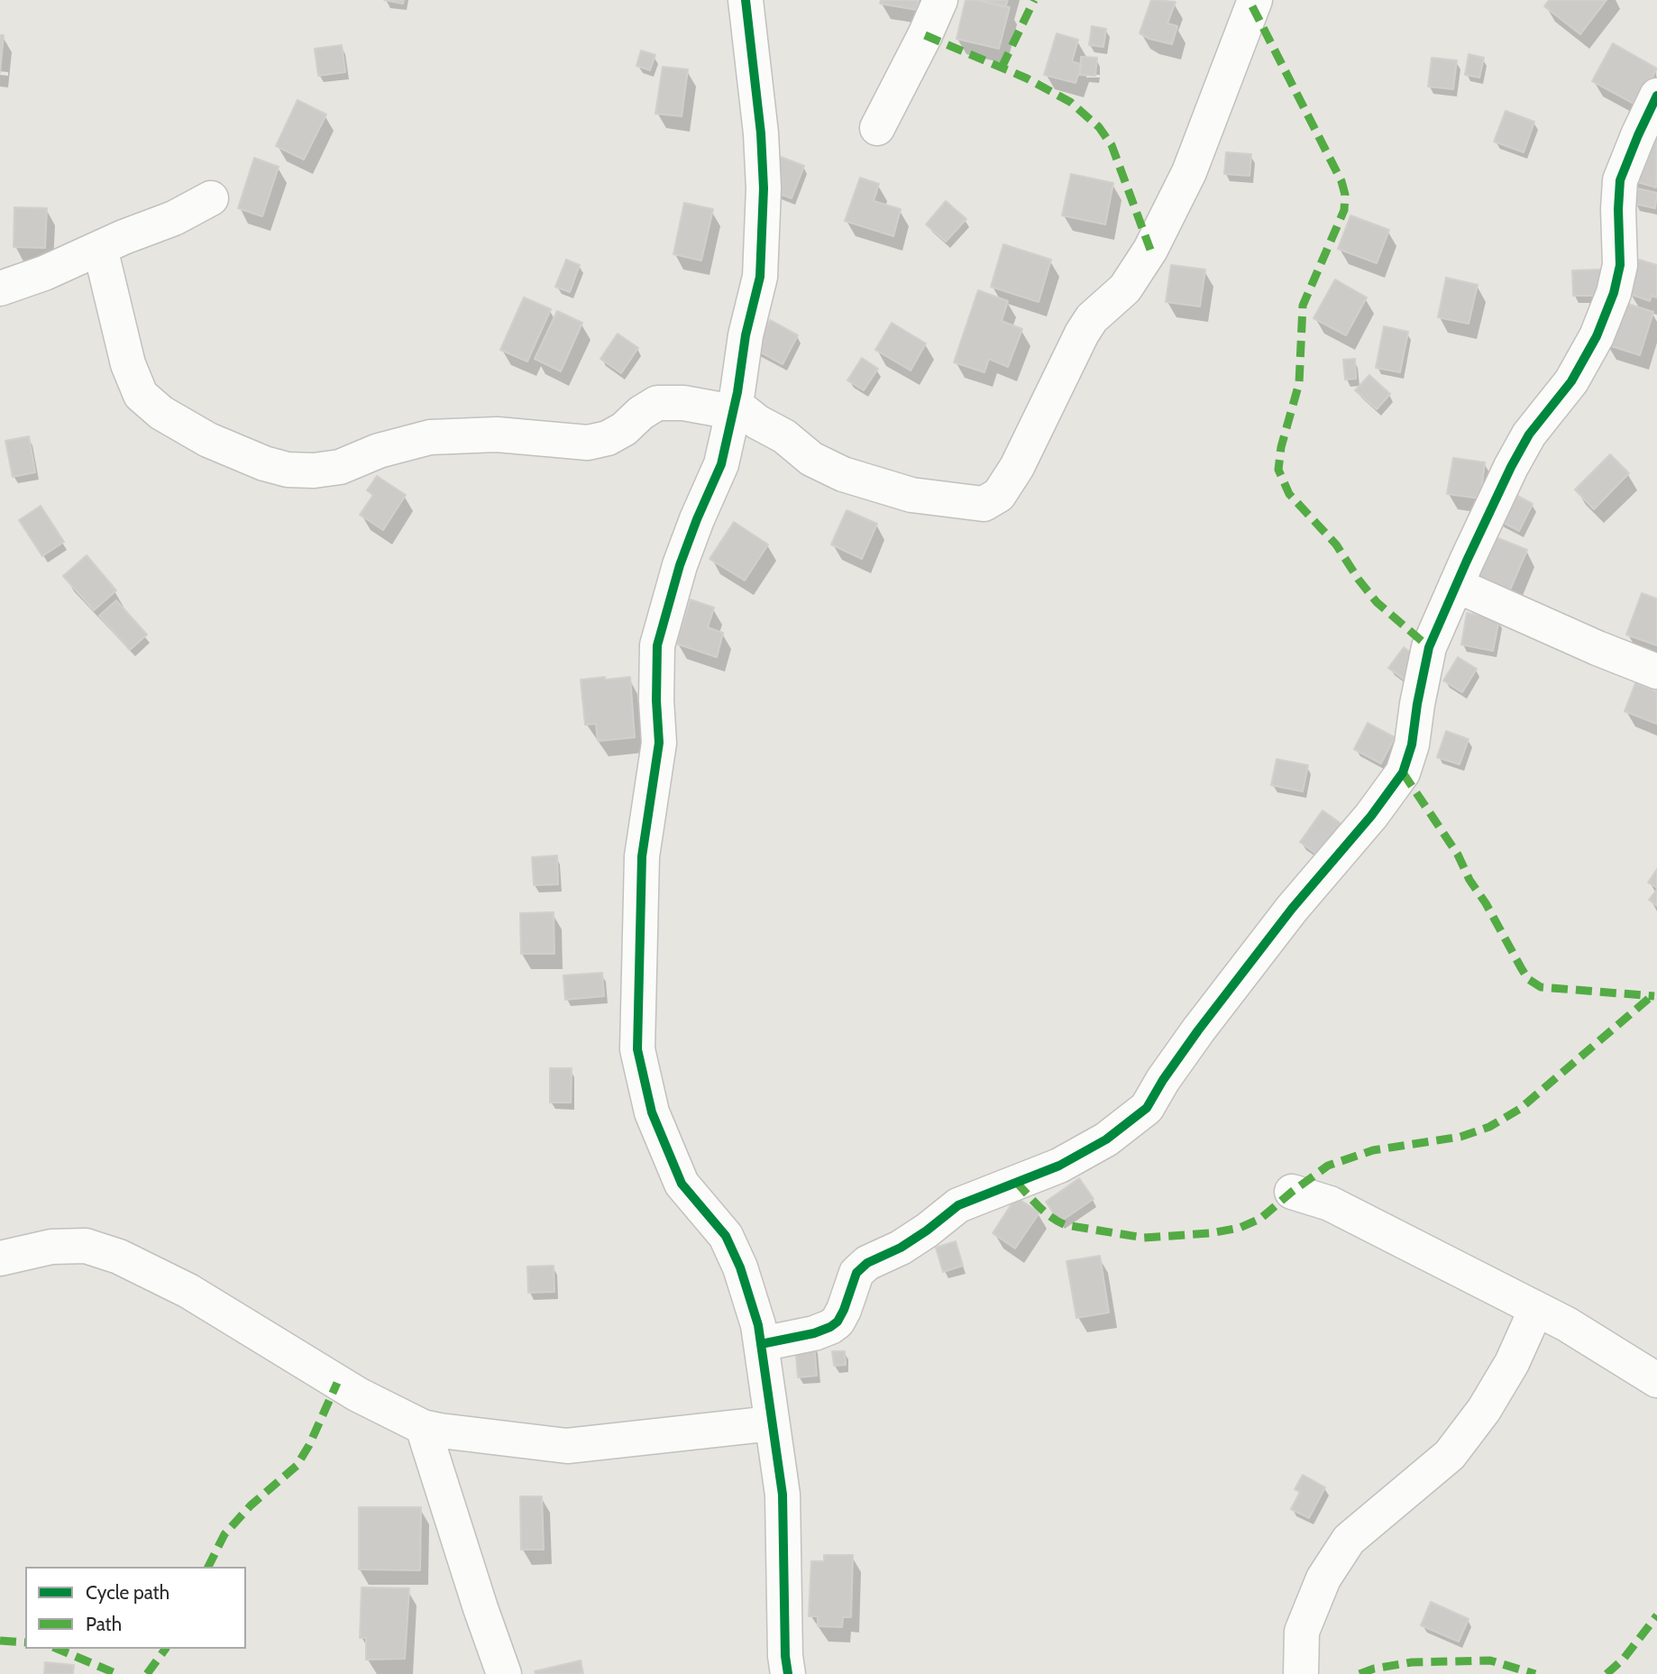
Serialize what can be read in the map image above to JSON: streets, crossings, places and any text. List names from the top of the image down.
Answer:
{
  "legend": ["Cycle path", "Path"]
}
